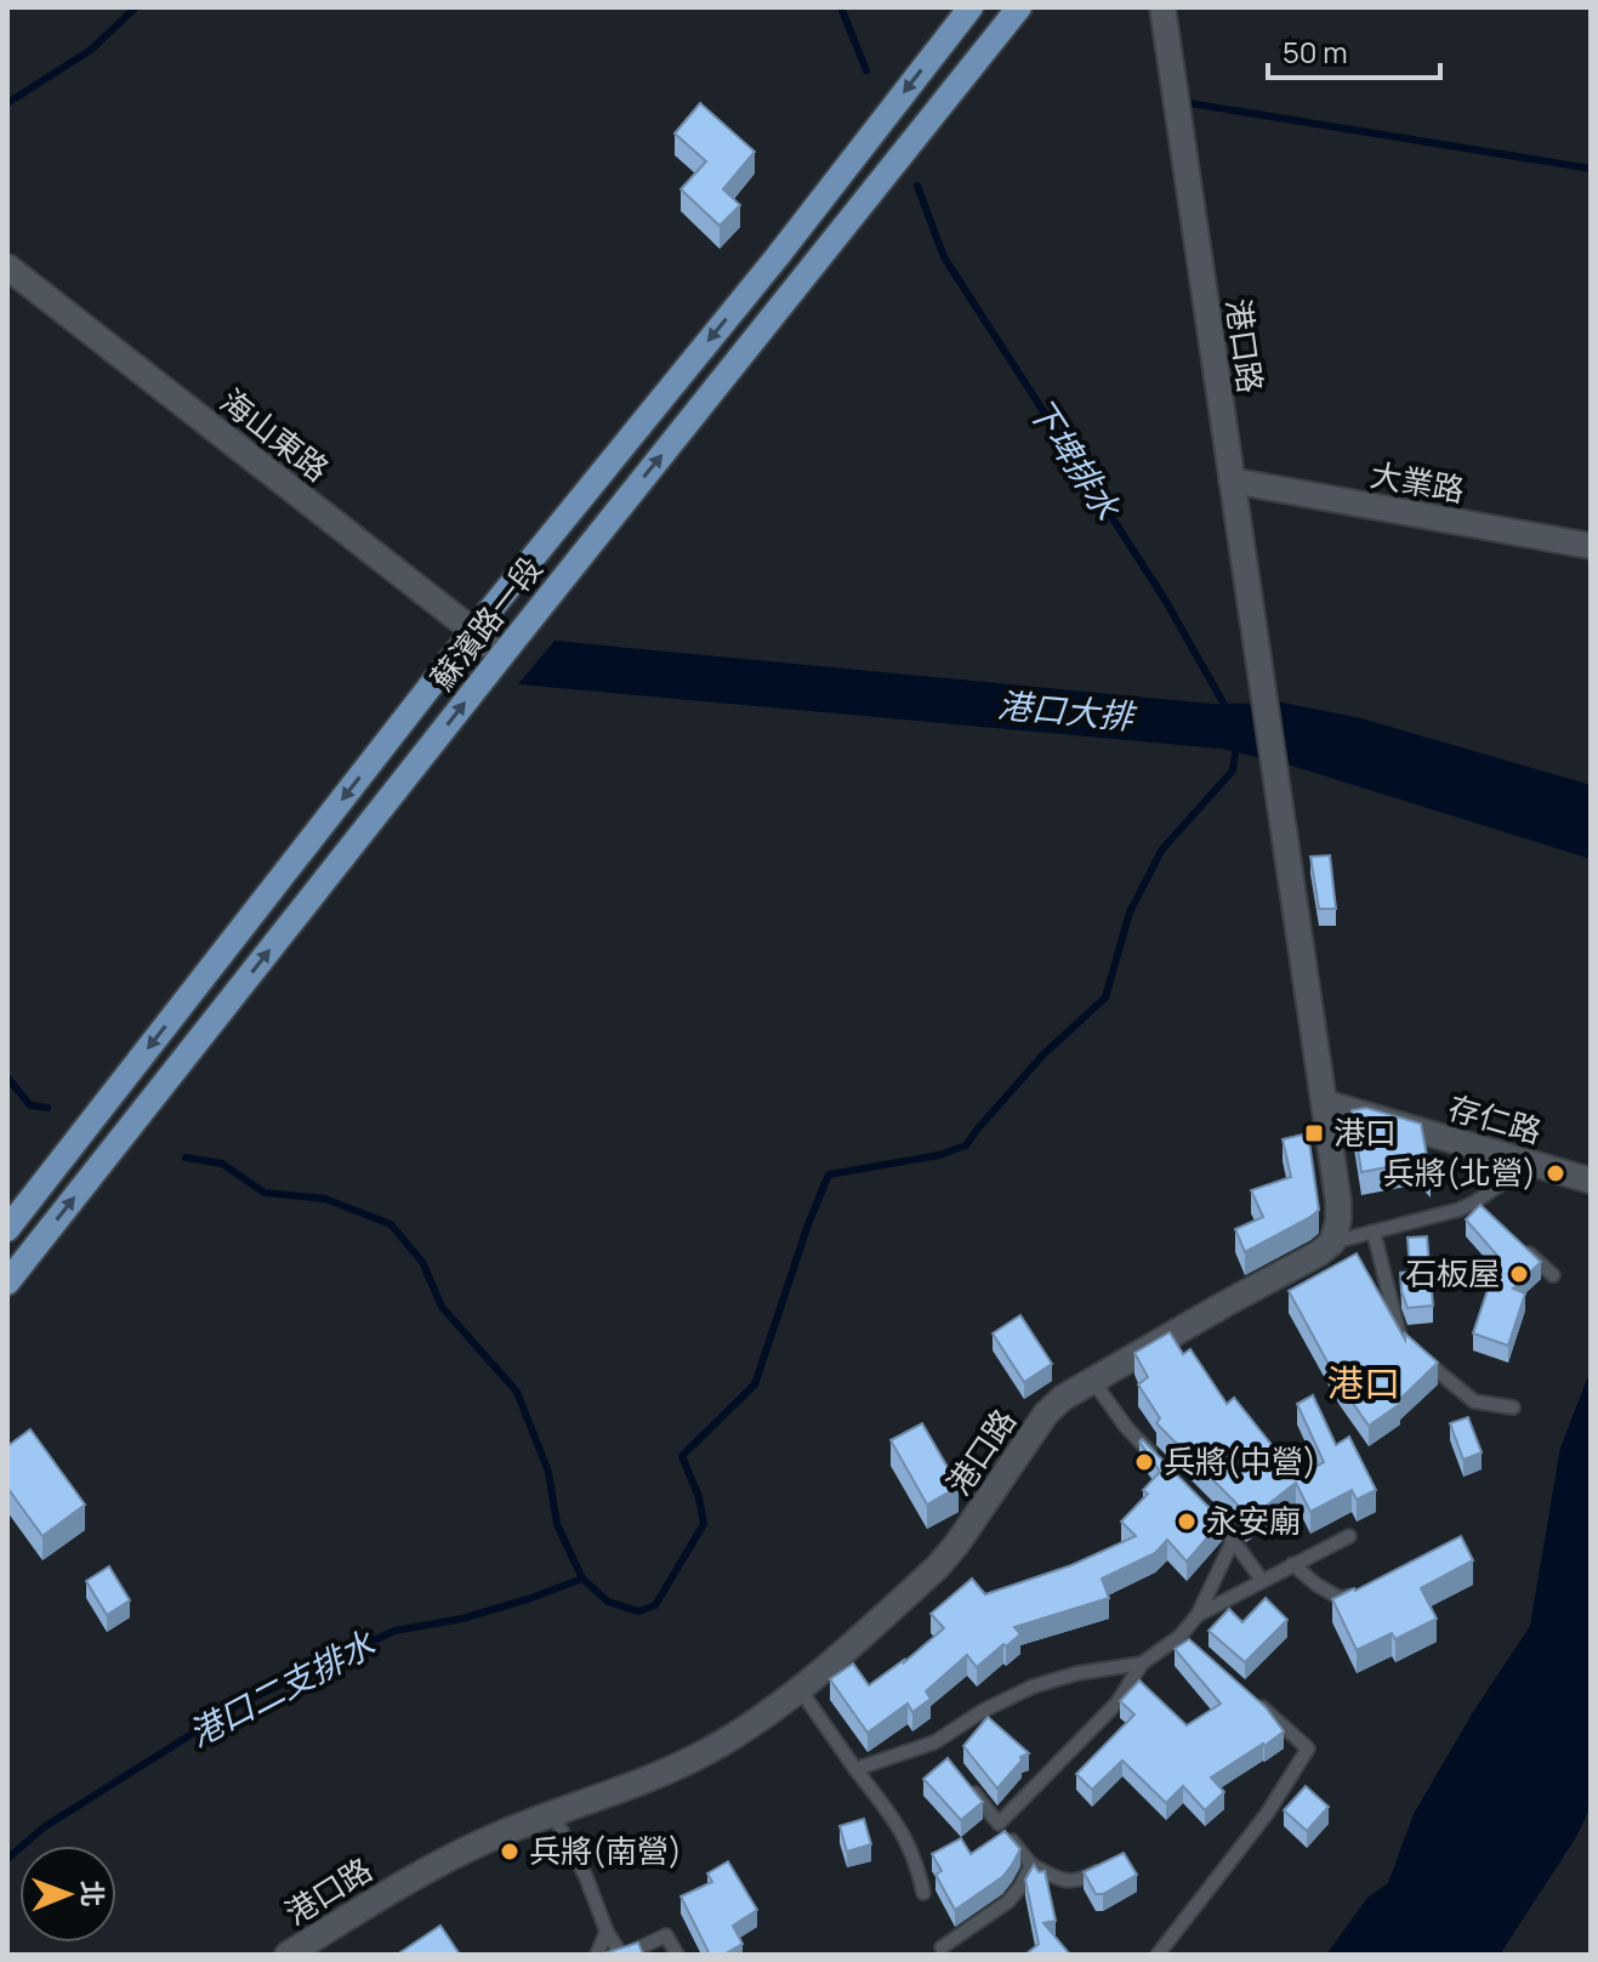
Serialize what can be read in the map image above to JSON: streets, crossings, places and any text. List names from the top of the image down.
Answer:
{
  "streets": {
    "main road": ["蘇濱路一段"],
    "street": [
      "港口路",
      "海山東路",
      "大業路",
      "存仁路"
    ]
  },
  "crossings": [
    ["港口路", "大業路"],
    ["港口路", "存仁路"],
    ["海山東路", "蘇濱路一段"]
  ],
  "districts": ["港口"],
  "water": ["下埤排水", "港口大排", "港口二支排水"],
  "places": {
    "transit": ["港口"],
    "other": [
      "兵將(北營)",
      "石板屋",
      "兵將(中營)",
      "永安廟",
      "兵將(南營)"
    ]
  },
  "scale_bar": "50 m",
  "north": "right"
}
